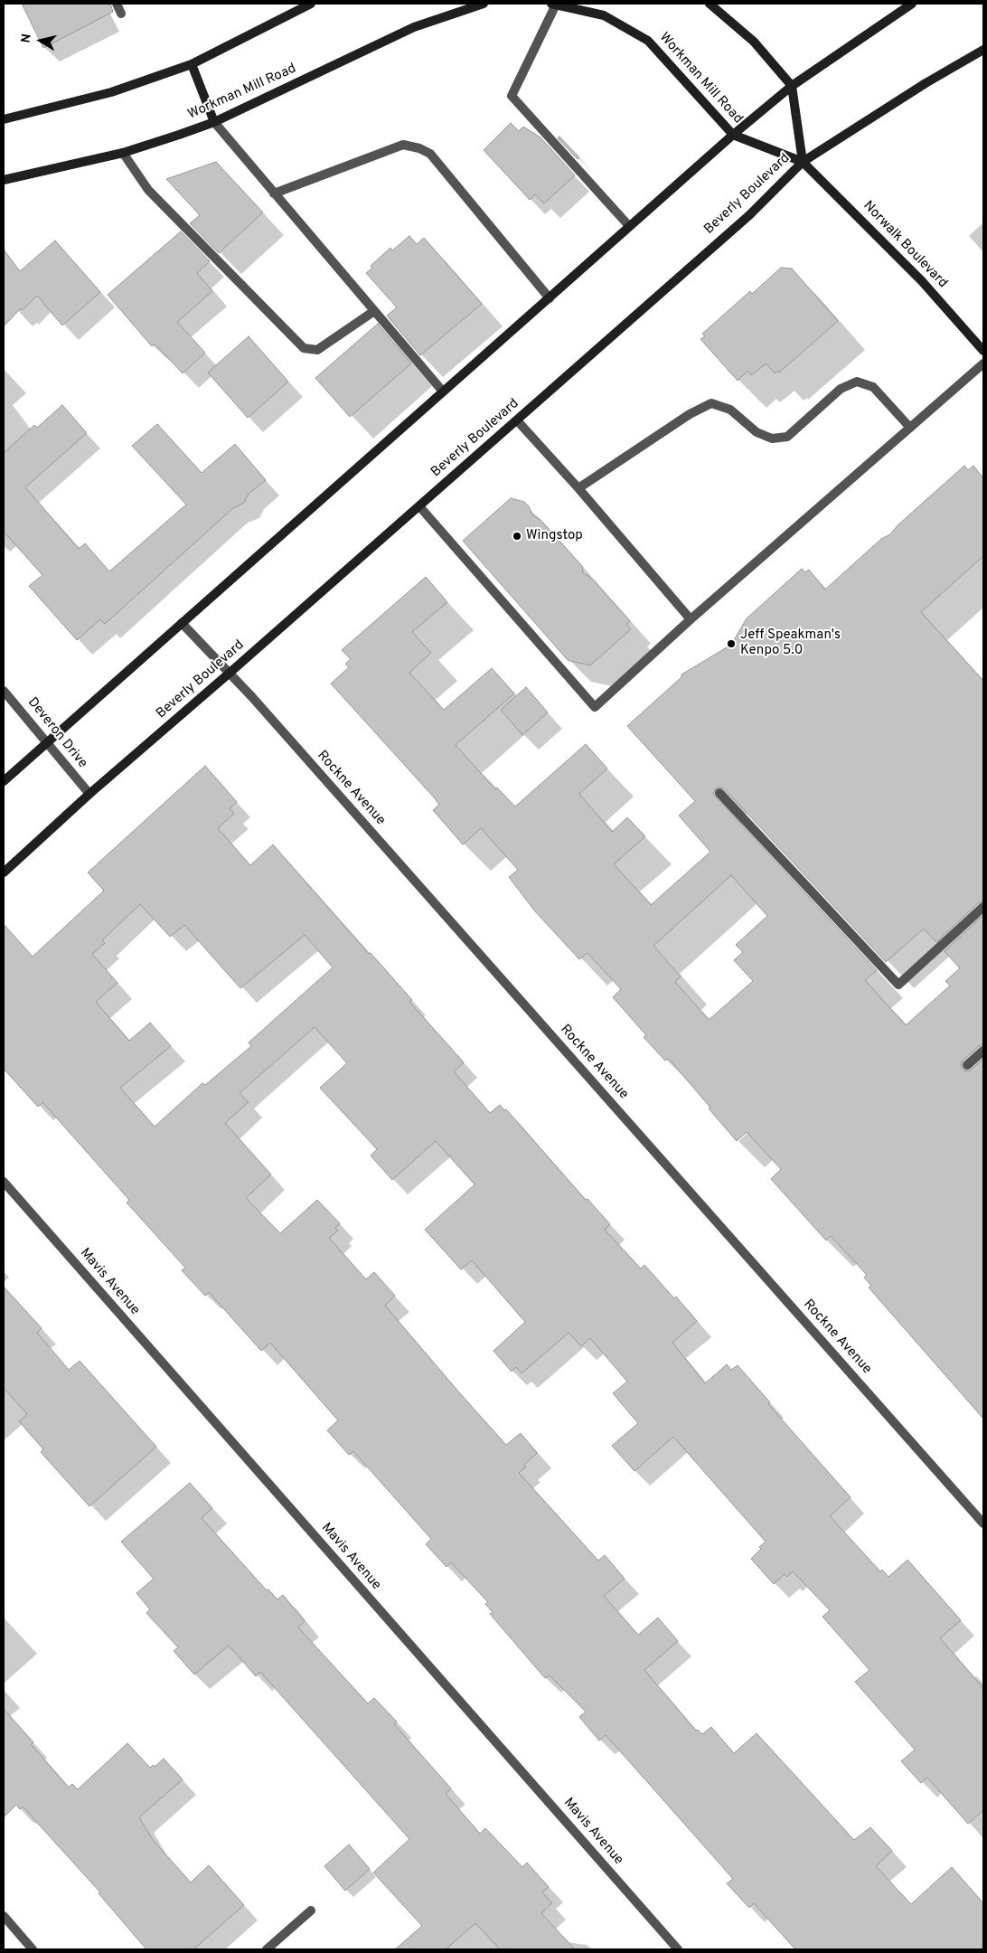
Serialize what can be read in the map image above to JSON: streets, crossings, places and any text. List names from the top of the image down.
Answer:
{
  "streets": {
    "main road": ["Workman Mill Road", "Beverly Boulevard", "Norwalk Boulevard"],
    "street": ["Deveron Drive", "Rockne Avenue", "Mavis Avenue"]
  },
  "crossings": [
    ["Workman Mill Road", "Beverly Boulevard"],
    ["Workman Mill Road", "Norwalk Boulevard"],
    ["Beverly Boulevard", "Norwalk Boulevard"],
    ["Beverly Boulevard", "Deveron Drive"],
    ["Beverly Boulevard", "Rockne Avenue"]
  ],
  "places": ["Wingstop", "Jeff Speakman's Kenpo 5.0"],
  "north": "left"
}
